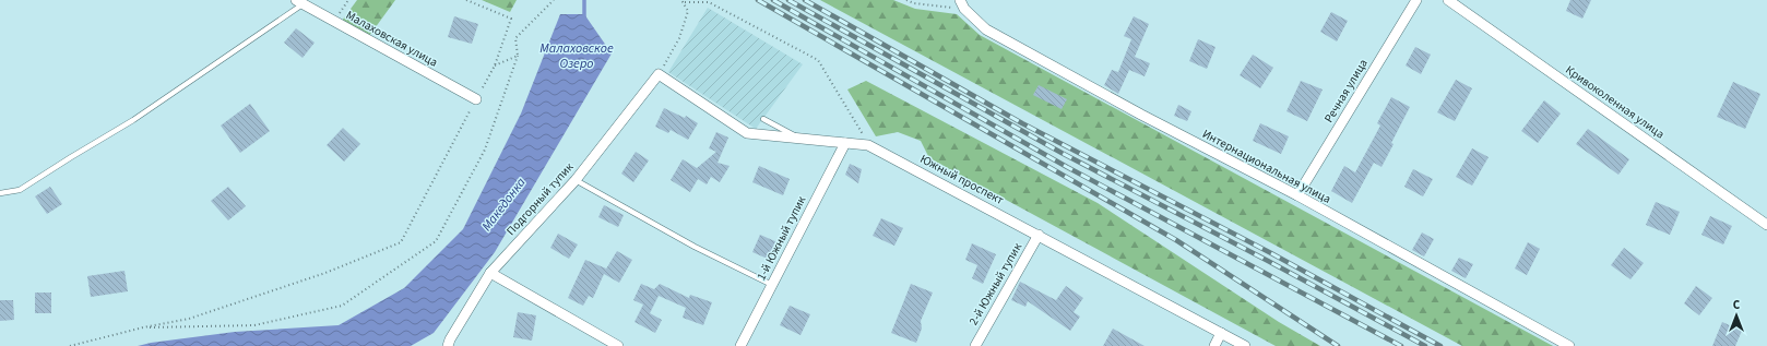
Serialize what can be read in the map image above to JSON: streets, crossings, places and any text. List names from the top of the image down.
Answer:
{
  "streets": {
    "street": [
      "Малаховская улица",
      "Речная улица",
      "Кривоколенная улица",
      "Интернациональная улица",
      "Южный проспект",
      "Подгорный тупик",
      "1-й Южный тупик",
      "2-й Южный тупик"
    ]
  },
  "crossings": [
    ["Речная улица", "Интернациональная улица"],
    ["Южный проспект", "Подгорный тупик"],
    ["Южный проспект", "1-й Южный тупик"],
    ["Южный проспект", "2-й Южный тупик"]
  ],
  "water": ["Малаховское Озеро", "Македонка"],
  "north": "top"
}
